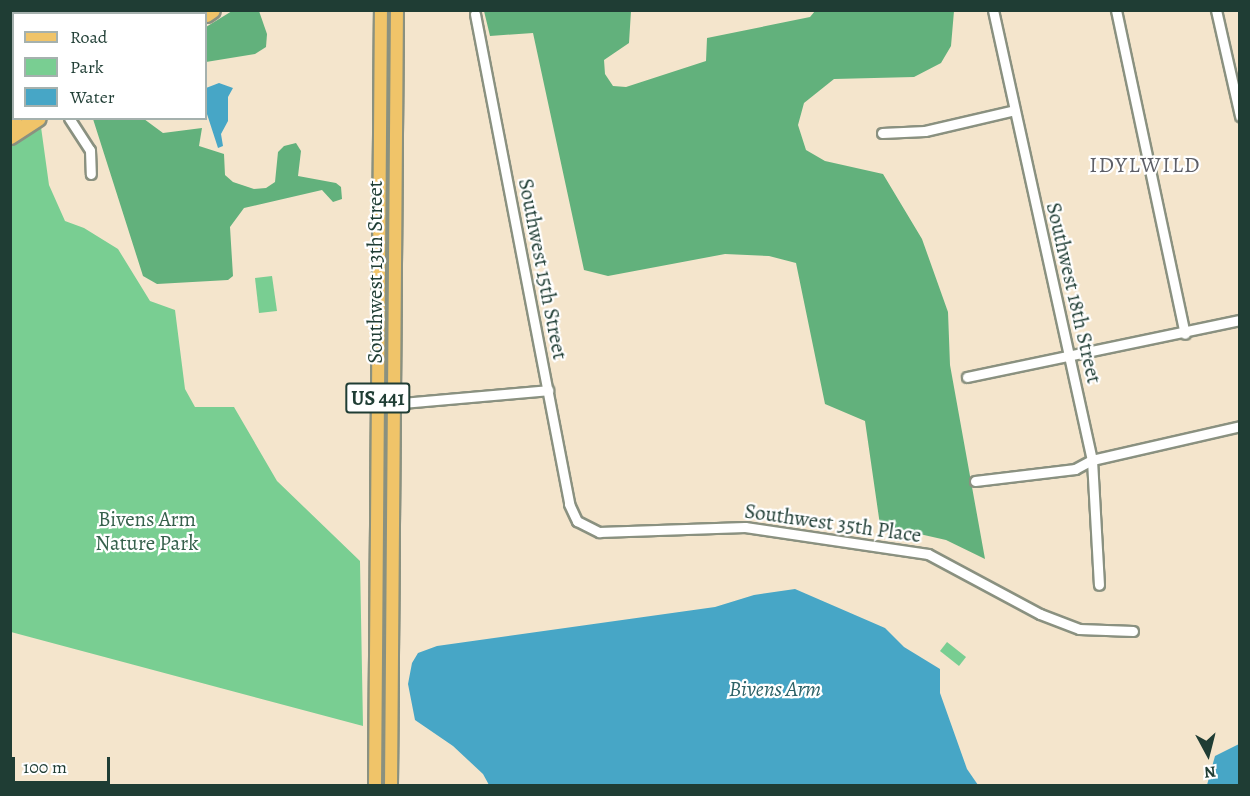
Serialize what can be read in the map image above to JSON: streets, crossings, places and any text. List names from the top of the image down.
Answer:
{
  "streets": {
    "main road": ["Southwest 13th Street", "US 441"],
    "street": ["Southwest 15th Street", "Southwest 18th Street", "Southwest 35th Place"]
  },
  "crossings": [
    ["Southwest 15th Street", "Southwest 35th Place"]
  ],
  "districts": ["IDYLWILD"],
  "water": ["Bivens Arm"],
  "parks": ["Bivens Arm Nature Park"],
  "legend": ["Road", "Park", "Water"],
  "scale_bar": "100 m",
  "north": "bottom"
}
